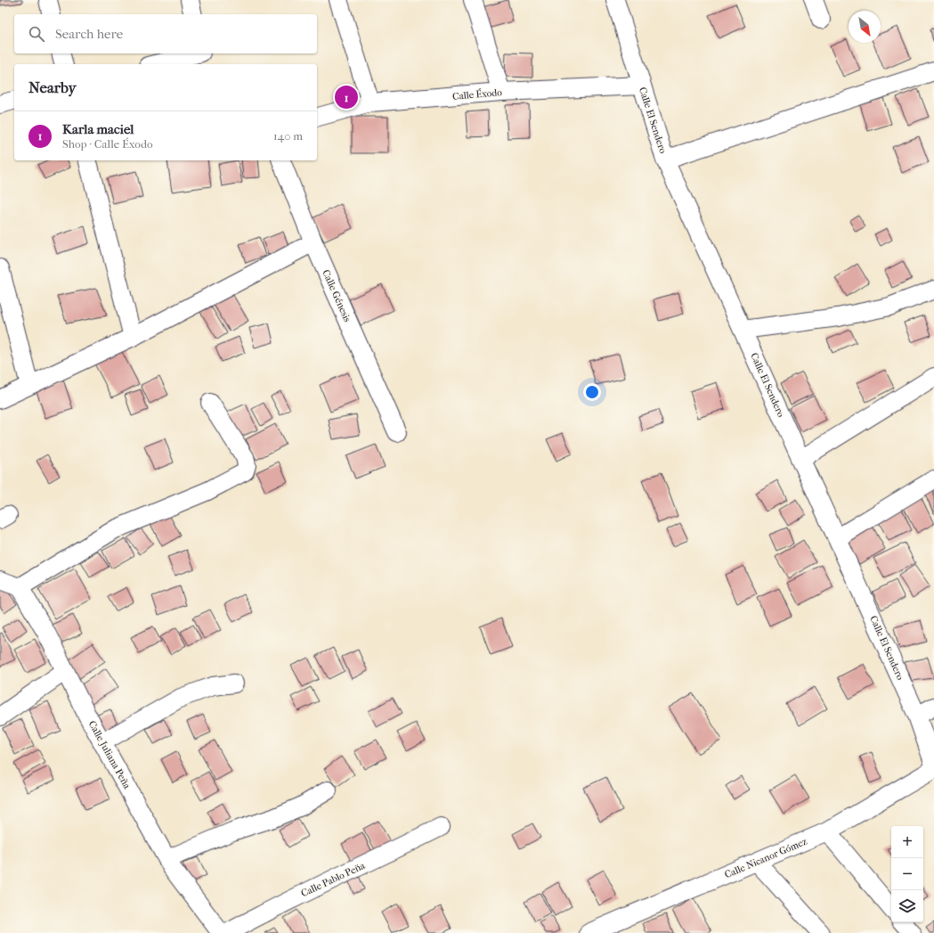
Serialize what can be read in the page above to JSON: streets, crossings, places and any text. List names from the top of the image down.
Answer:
{
  "streets": {
    "street": [
      "Calle Éxodo",
      "Calle El Sendero",
      "Calle Génesis",
      "Calle Juliana Peña",
      "Calle Nicanor Gómez",
      "Calle Pablo Peña"
    ]
  },
  "crossings": [
    ["Calle Éxodo", "Calle El Sendero"],
    ["Calle El Sendero", "Calle Nicanor Gómez"]
  ],
  "north": "bottom right",
  "page": {
    "search": "Search here",
    "heading": "Nearby",
    "pins": "1",
    "list": [
      {
        "mark": "1",
        "name": "Karla maciel",
        "note": "Shop · Calle Éxodo",
        "value": "140 m"
      }
    ],
    "map_buttons": ["+", "−"]
  }
}
